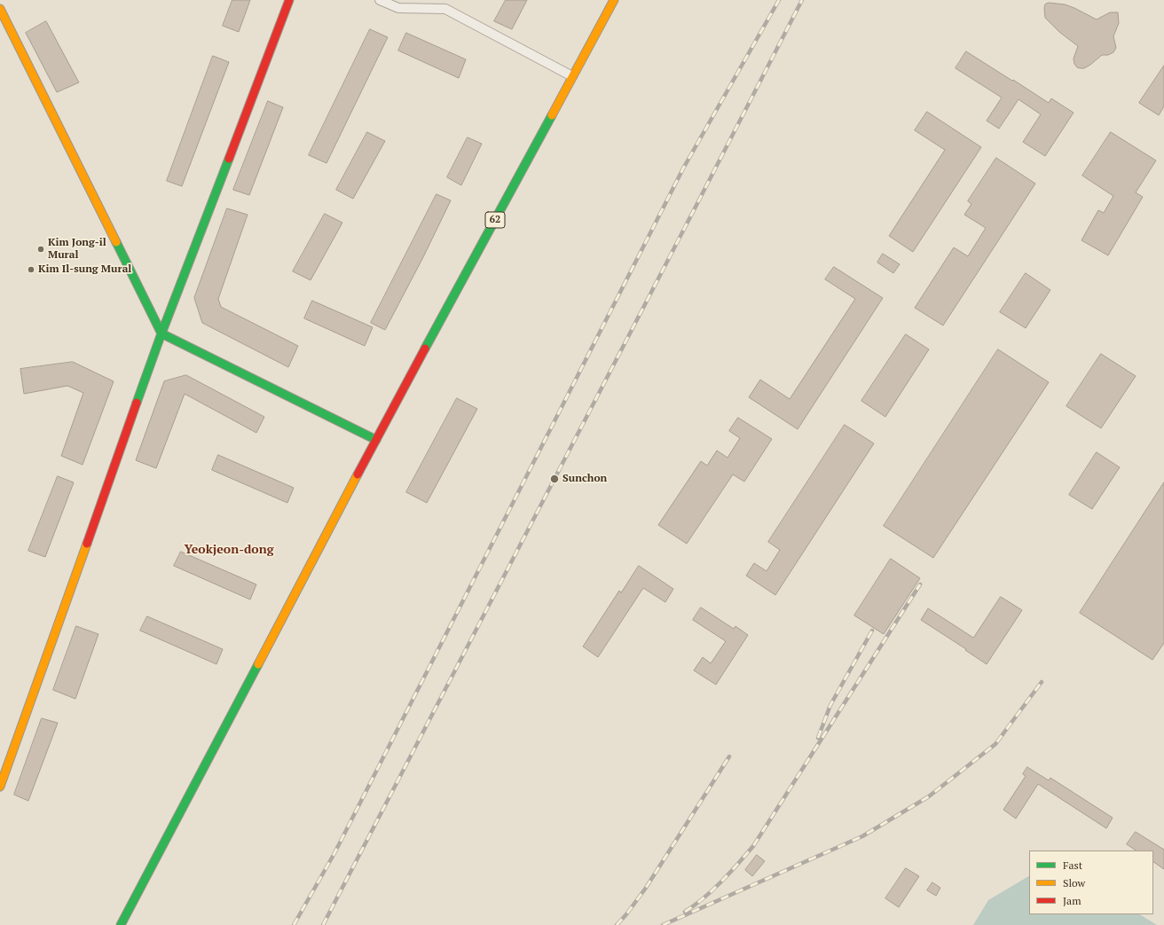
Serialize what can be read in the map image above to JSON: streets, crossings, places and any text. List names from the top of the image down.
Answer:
{
  "streets": {
    "main road": ["62"]
  },
  "districts": ["Yeokjeon-dong"],
  "places": ["Kim Jong-il Mural", "Kim Il-sung Mural", "Sunchon"],
  "legend": ["Fast", "Slow", "Jam"]
}
